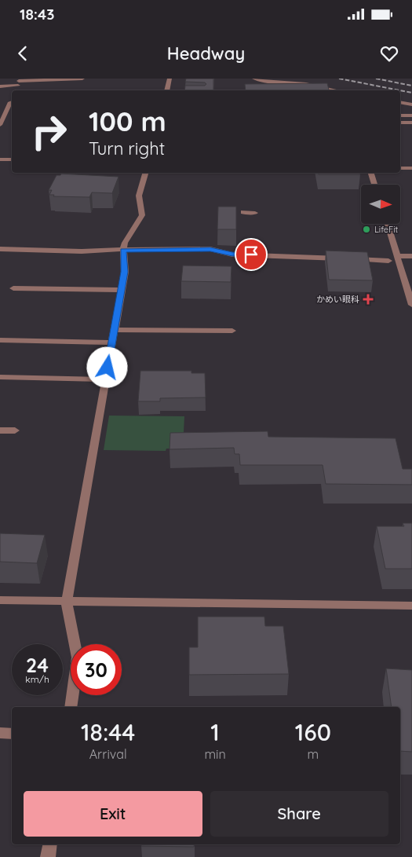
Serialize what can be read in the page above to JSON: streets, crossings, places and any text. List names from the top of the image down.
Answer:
{
  "places": {
    "other": ["LifeFit"],
    "health": ["かめい眼科"]
  },
  "north": "right",
  "page": {
    "status": "18:43",
    "header": "Headway",
    "turn": ["100 m", "Turn right"],
    "speed": "24 km/h",
    "limit": "30",
    "eta": [
      "18:44",
      "Arrival",
      "1",
      "min",
      "160",
      "m"
    ],
    "buttons": ["Exit", "Share"]
  }
}
